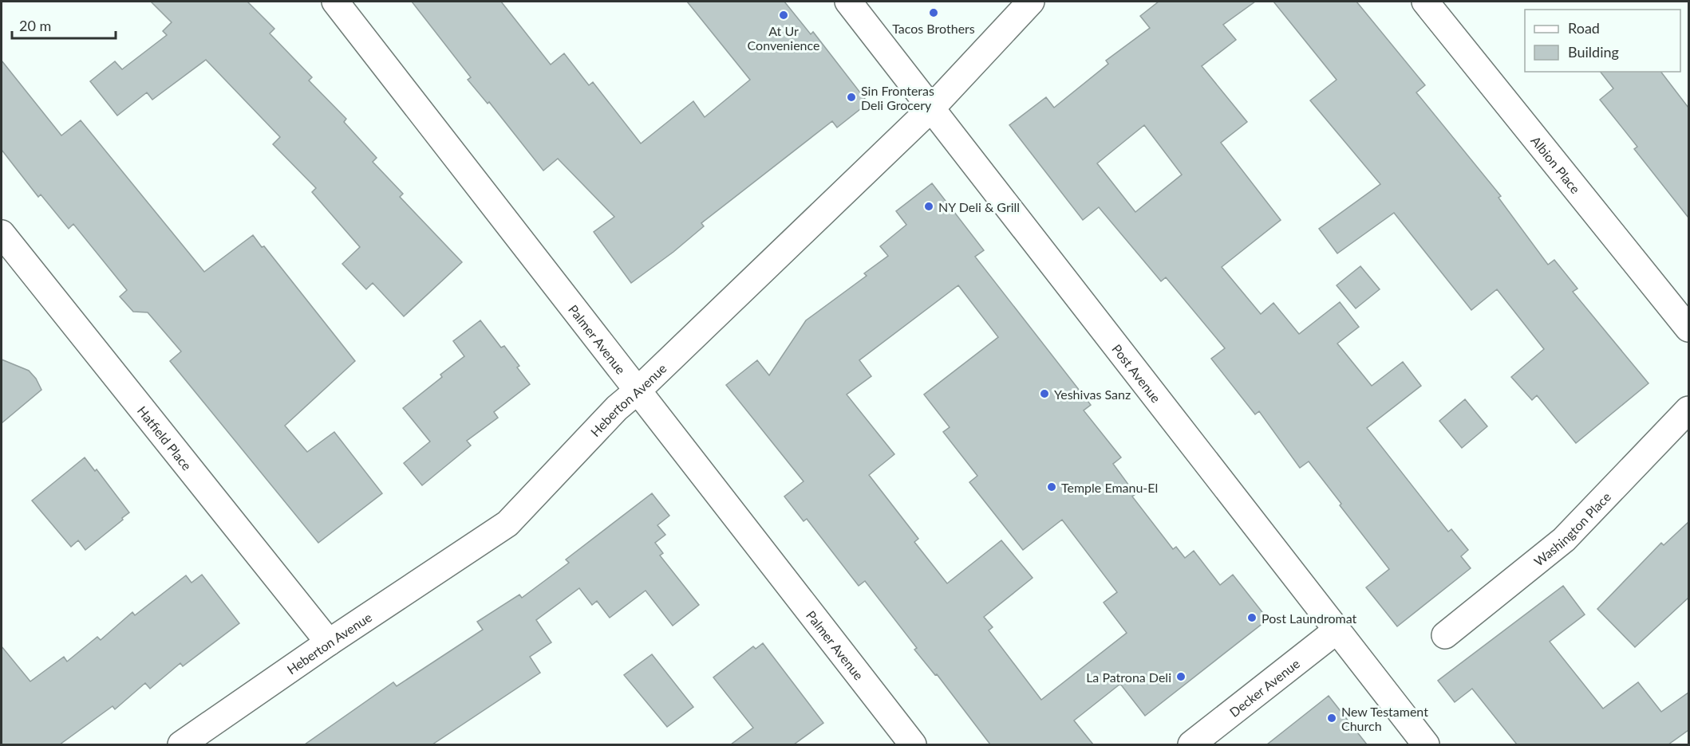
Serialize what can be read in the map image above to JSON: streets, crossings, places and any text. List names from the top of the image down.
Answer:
{
  "streets": {
    "street": [
      "Albion Place",
      "Palmer Avenue",
      "Post Avenue",
      "Heberton Avenue",
      "Hatfield Place",
      "Washington Place",
      "Decker Avenue"
    ]
  },
  "crossings": [
    ["Palmer Avenue", "Heberton Avenue"],
    ["Post Avenue", "Heberton Avenue"],
    ["Post Avenue", "Decker Avenue"],
    ["Heberton Avenue", "Hatfield Place"]
  ],
  "places": [
    "Tacos Brothers",
    "At Ur Convenience",
    "Sin Fronteras Deli Grocery",
    "NY Deli & Grill",
    "Yeshivas Sanz",
    "Temple Emanu-El",
    "Post Laundromat",
    "La Patrona Deli",
    "New Testament Church"
  ],
  "legend": ["Road", "Building"],
  "scale_bar": "20 m"
}
